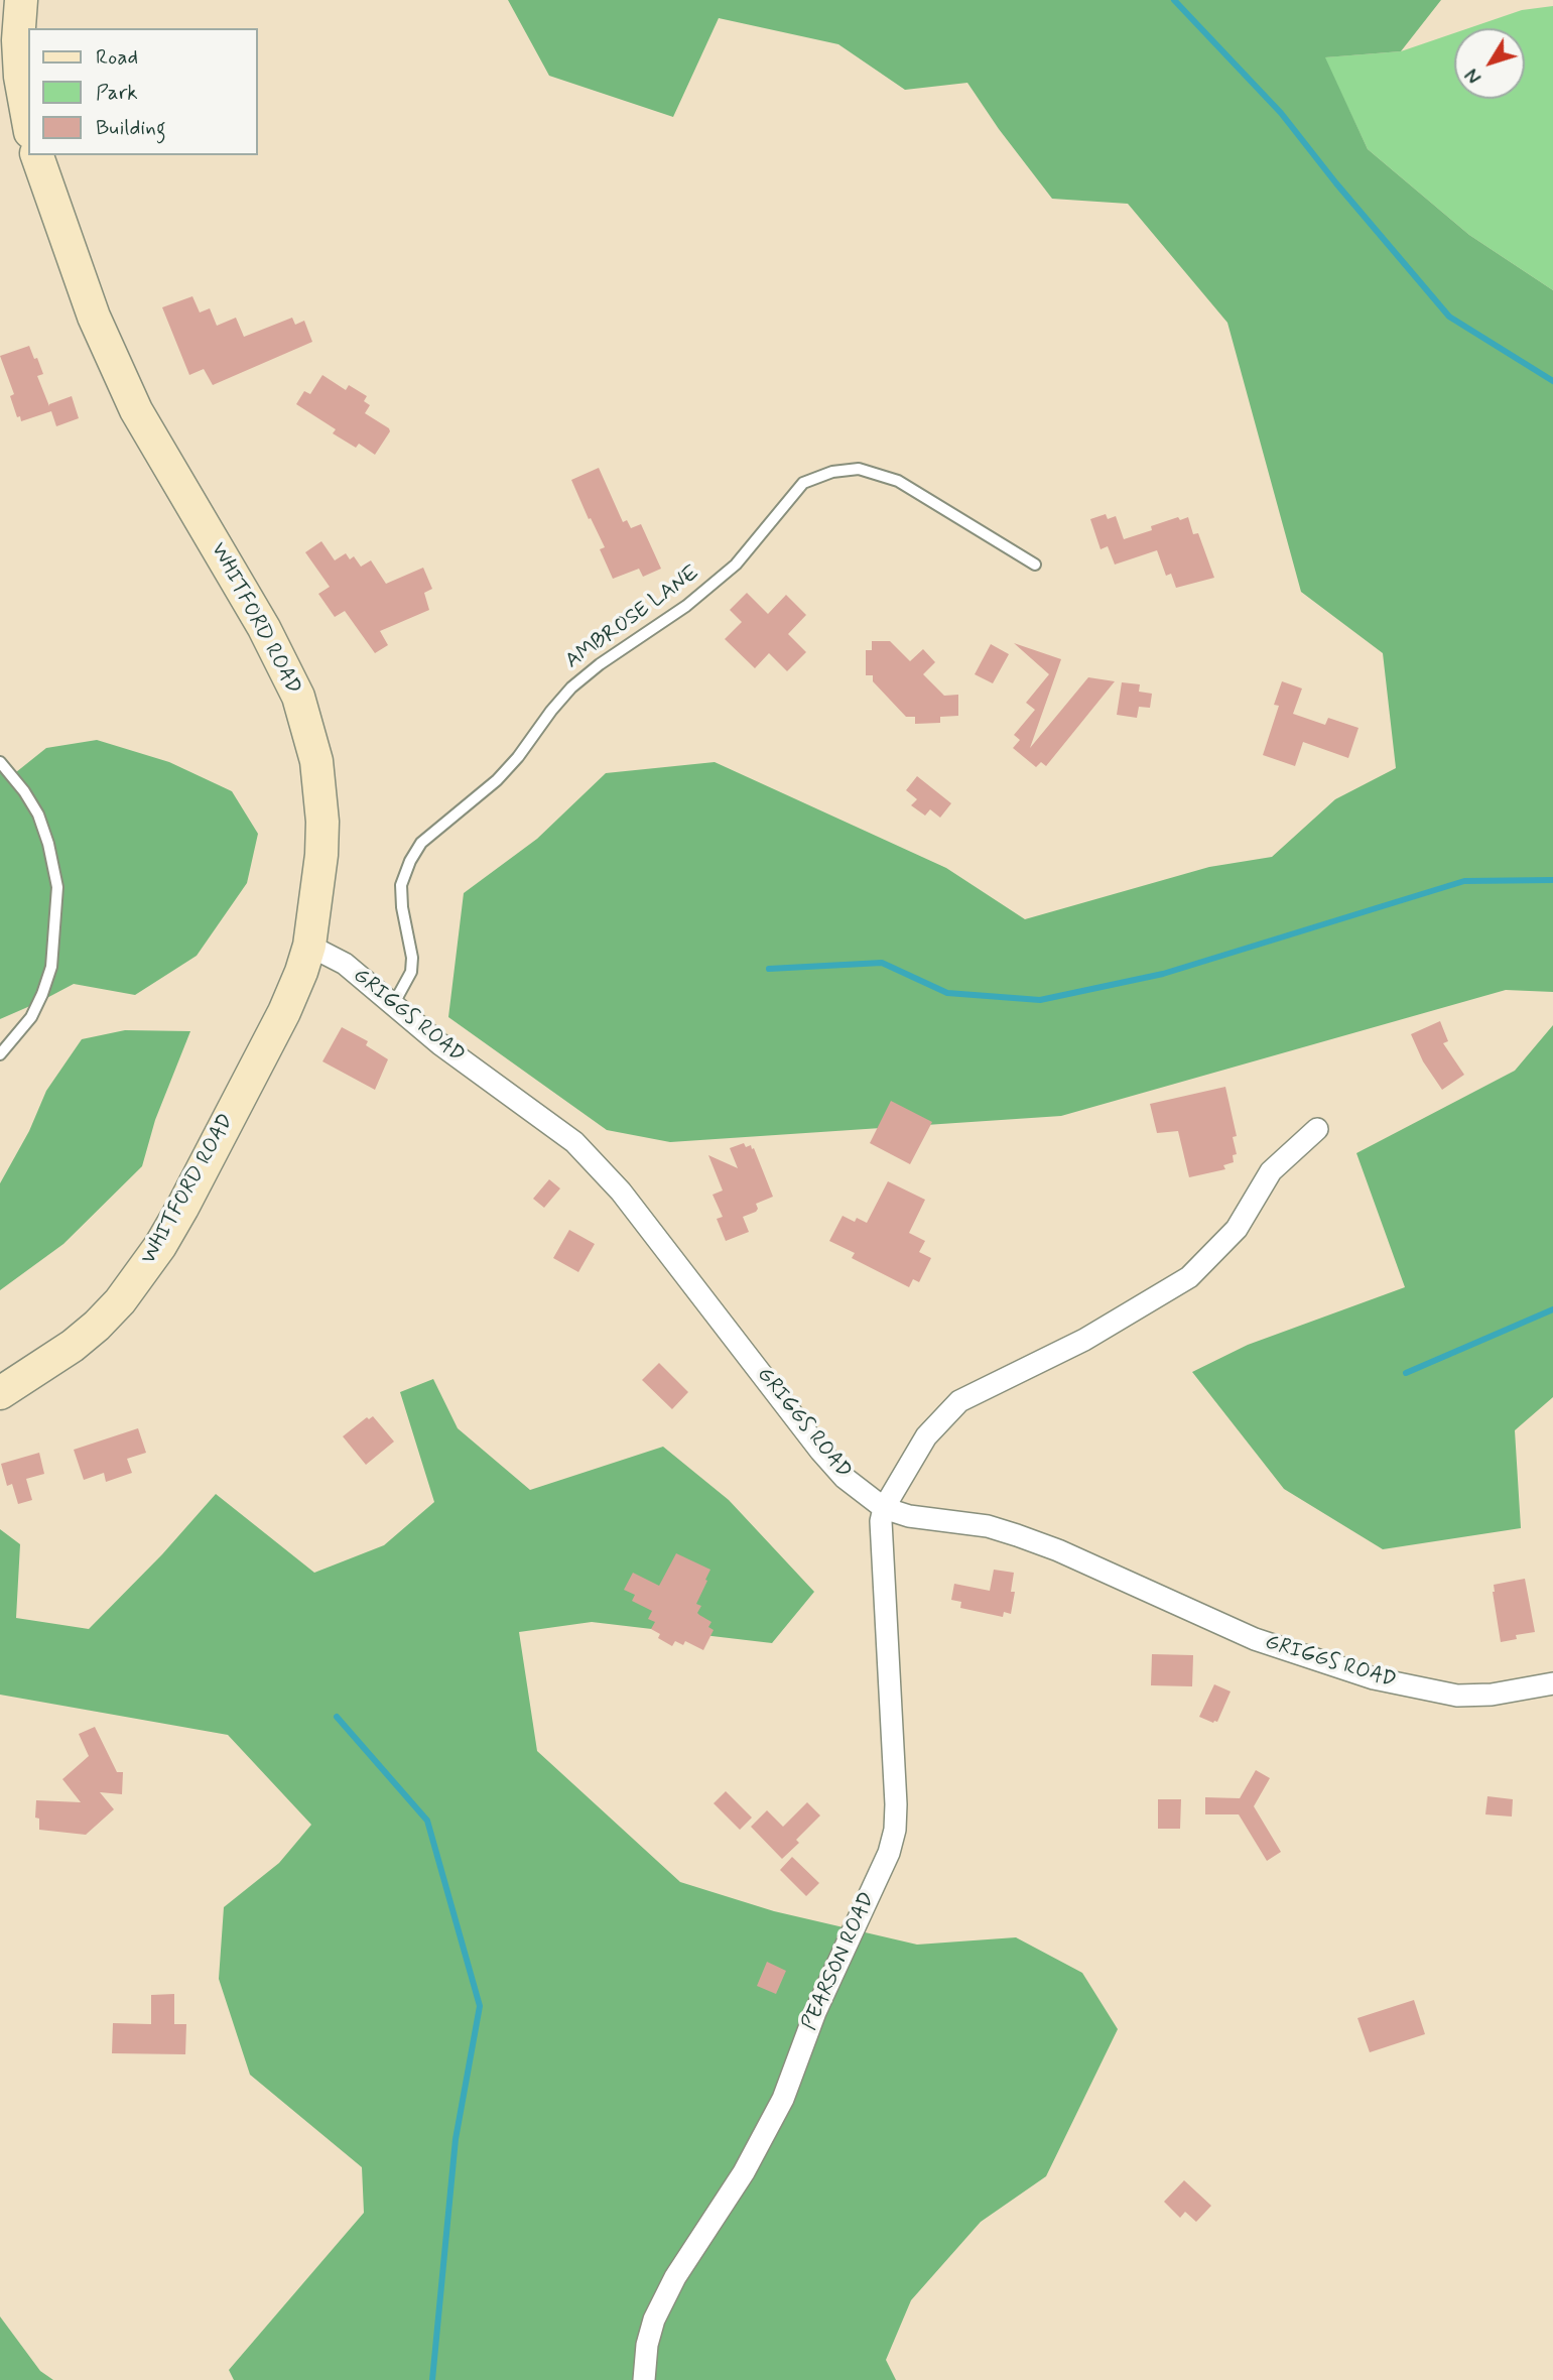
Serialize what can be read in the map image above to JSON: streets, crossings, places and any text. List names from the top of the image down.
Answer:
{
  "streets": {
    "main road": ["WHITFORD ROAD"],
    "street": ["GRIGGS ROAD", "PEARSON ROAD"],
    "lane": ["AMBROSE LANE"]
  },
  "crossings": [
    ["AMBROSE LANE", "GRIGGS ROAD"],
    ["WHITFORD ROAD", "GRIGGS ROAD"],
    ["GRIGGS ROAD", "PEARSON ROAD"]
  ],
  "legend": ["Road", "Park", "Building"],
  "north": "bottom left"
}
